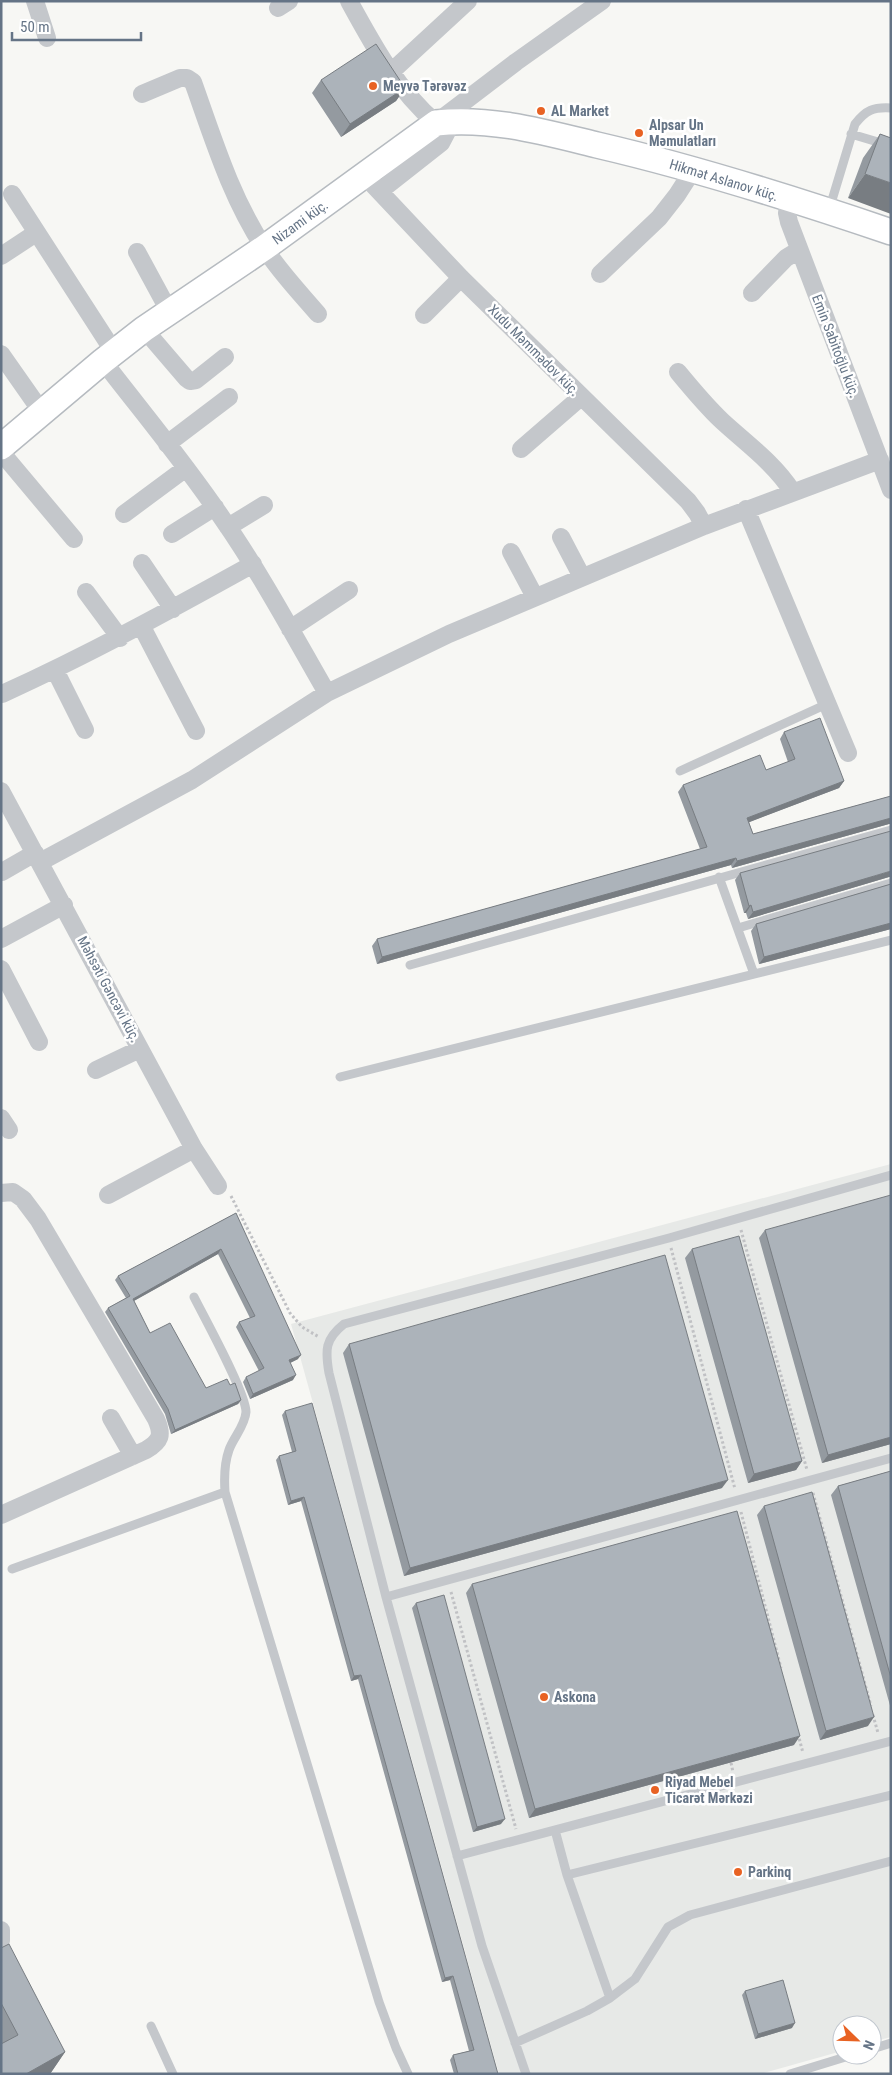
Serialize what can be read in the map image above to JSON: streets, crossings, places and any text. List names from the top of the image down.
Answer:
{
  "streets": {
    "street": [
      "Hikmət Aslanov küç.",
      "Nizami küç.",
      "Emin Sabitoğlu küç.",
      "Xudu Məmmədov küç.",
      "Məhsəti Gəncəvi küç."
    ]
  },
  "crossings": [
    ["Hikmət Aslanov küç.", "Nizami küç."],
    ["Hikmət Aslanov küç.", "Emin Sabitoğlu küç."],
    ["Nizami küç.", "Xudu Məmmədov küç."]
  ],
  "places": [
    "Meyvə Tərəvəz",
    "AL Market",
    "Alpsar Un Məmulatları",
    "Askona",
    "Riyad Mebel Ticarət Mərkəzi",
    "Parkinq"
  ],
  "scale_bar": "50 m",
  "north": "bottom right"
}
